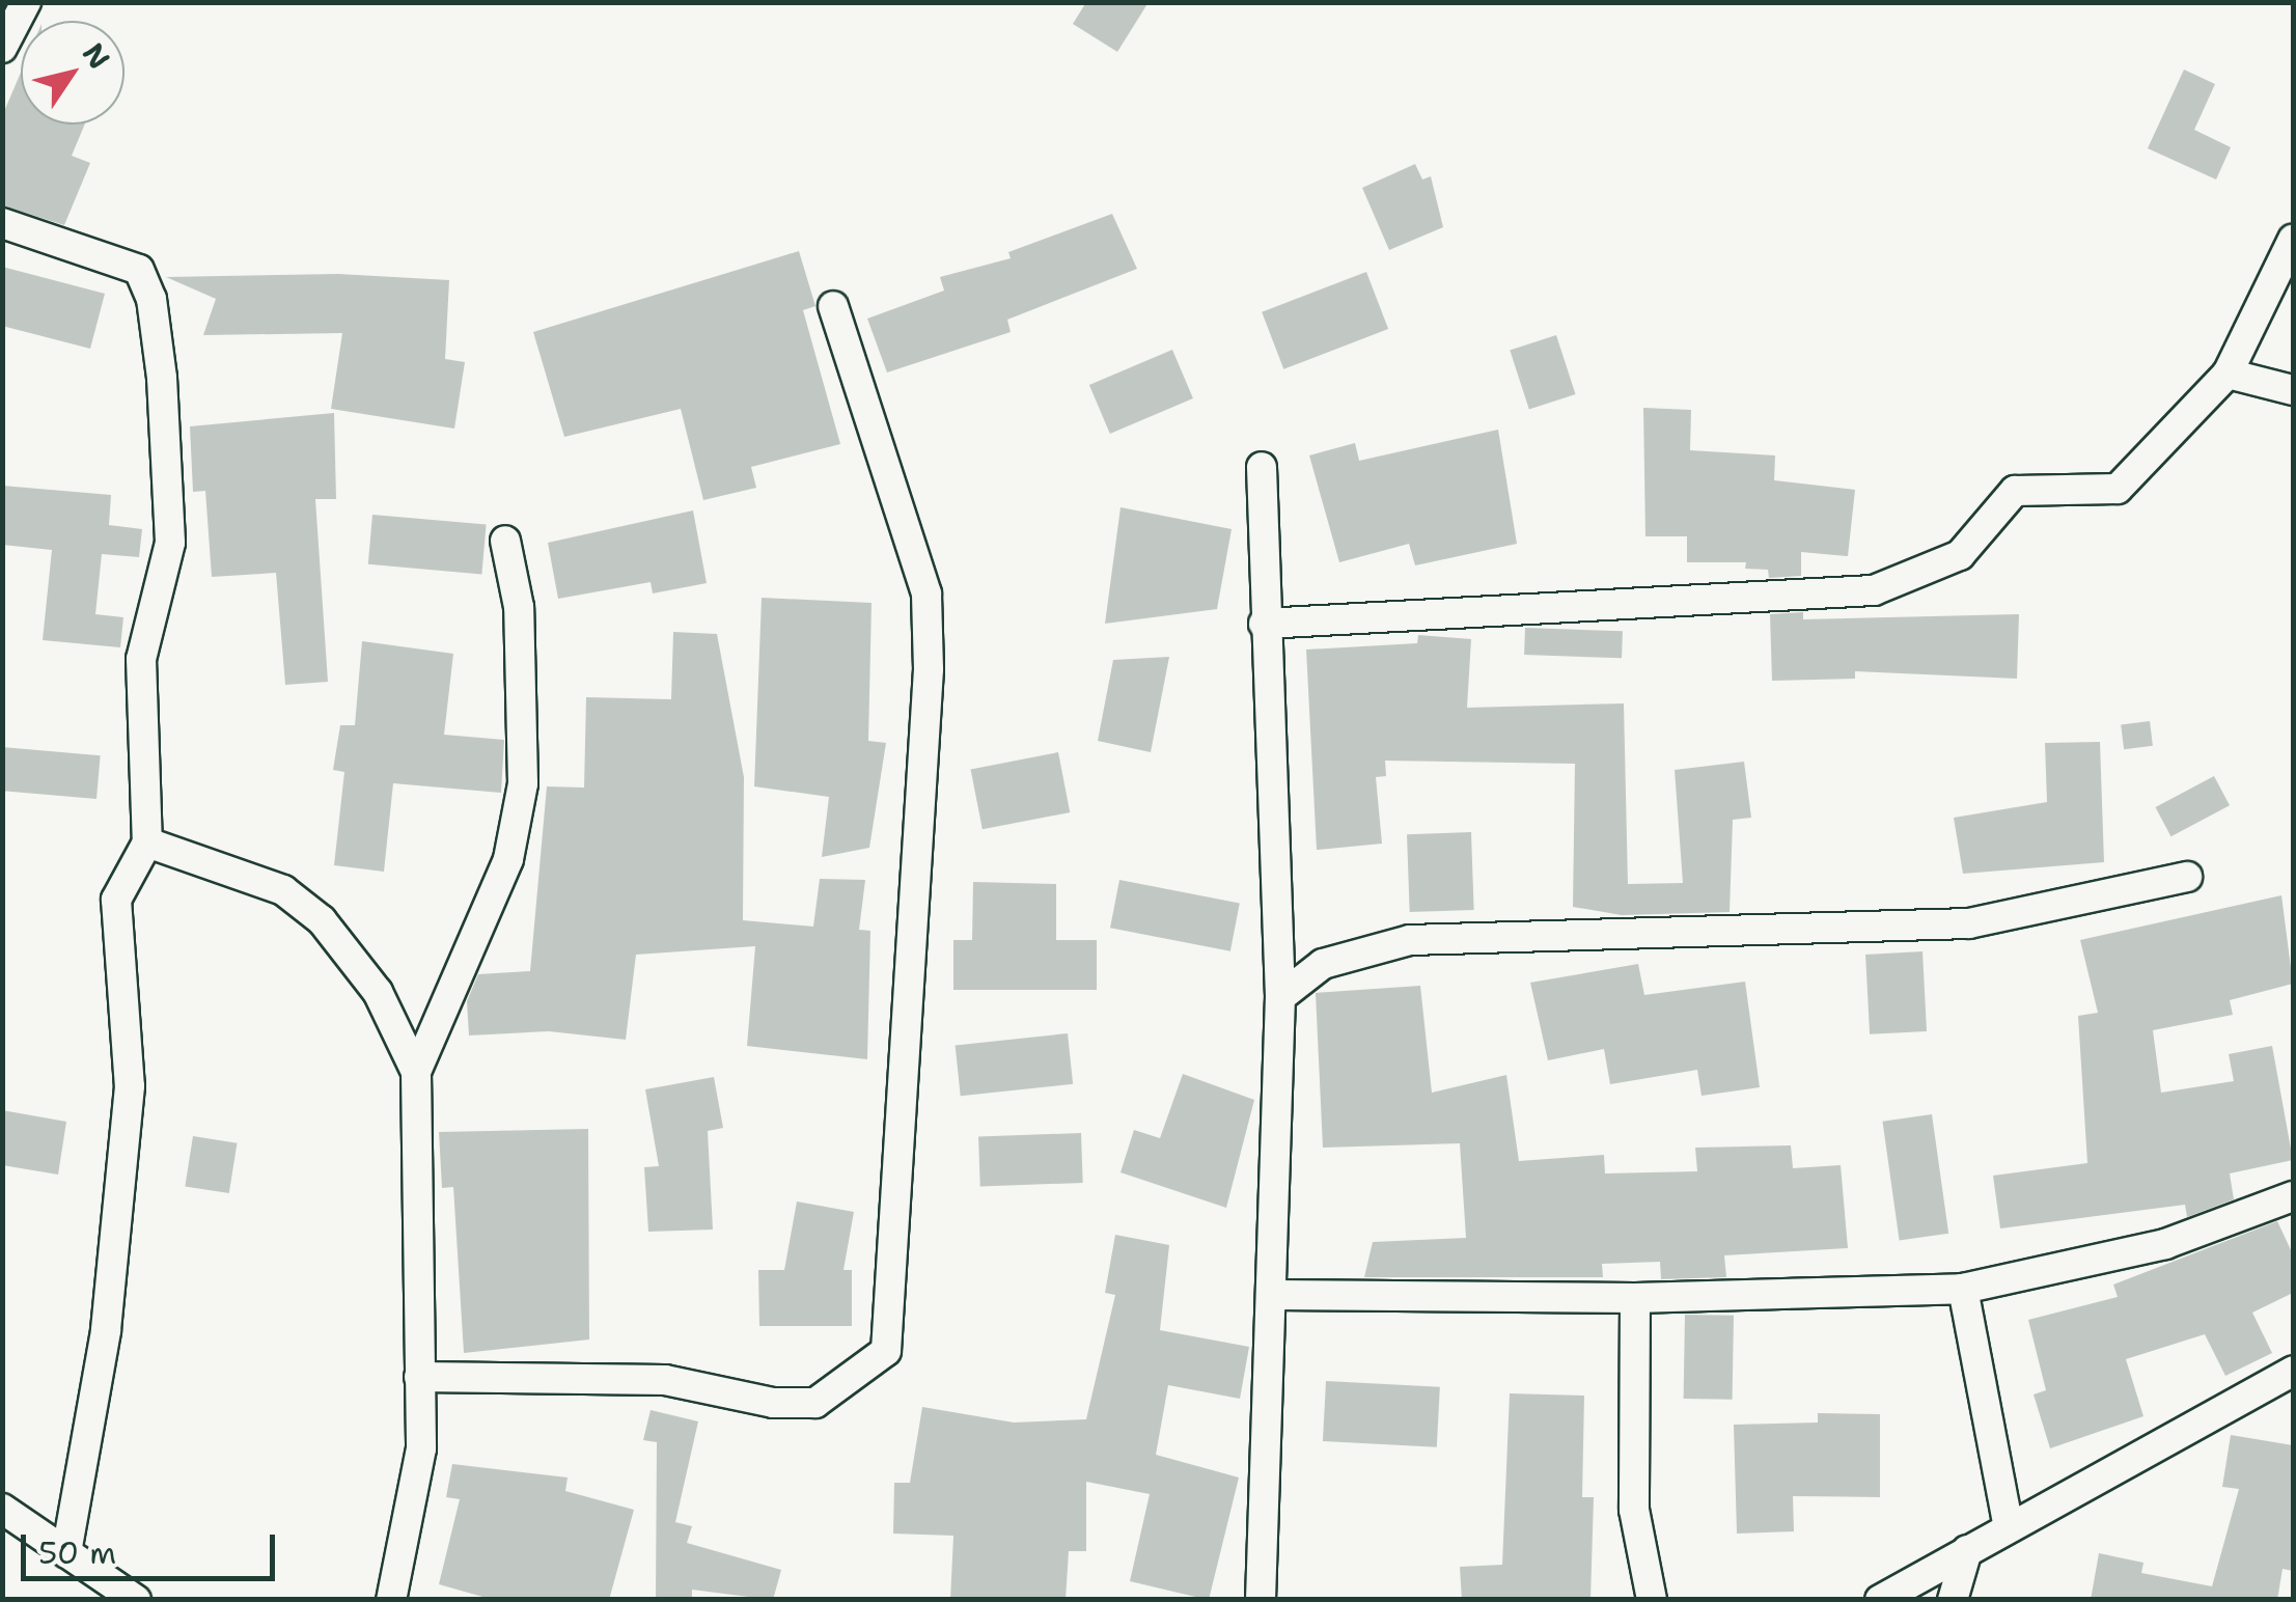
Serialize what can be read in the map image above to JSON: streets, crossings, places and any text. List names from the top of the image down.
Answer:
{
  "scale_bar": "50 m",
  "north": "top right"
}
